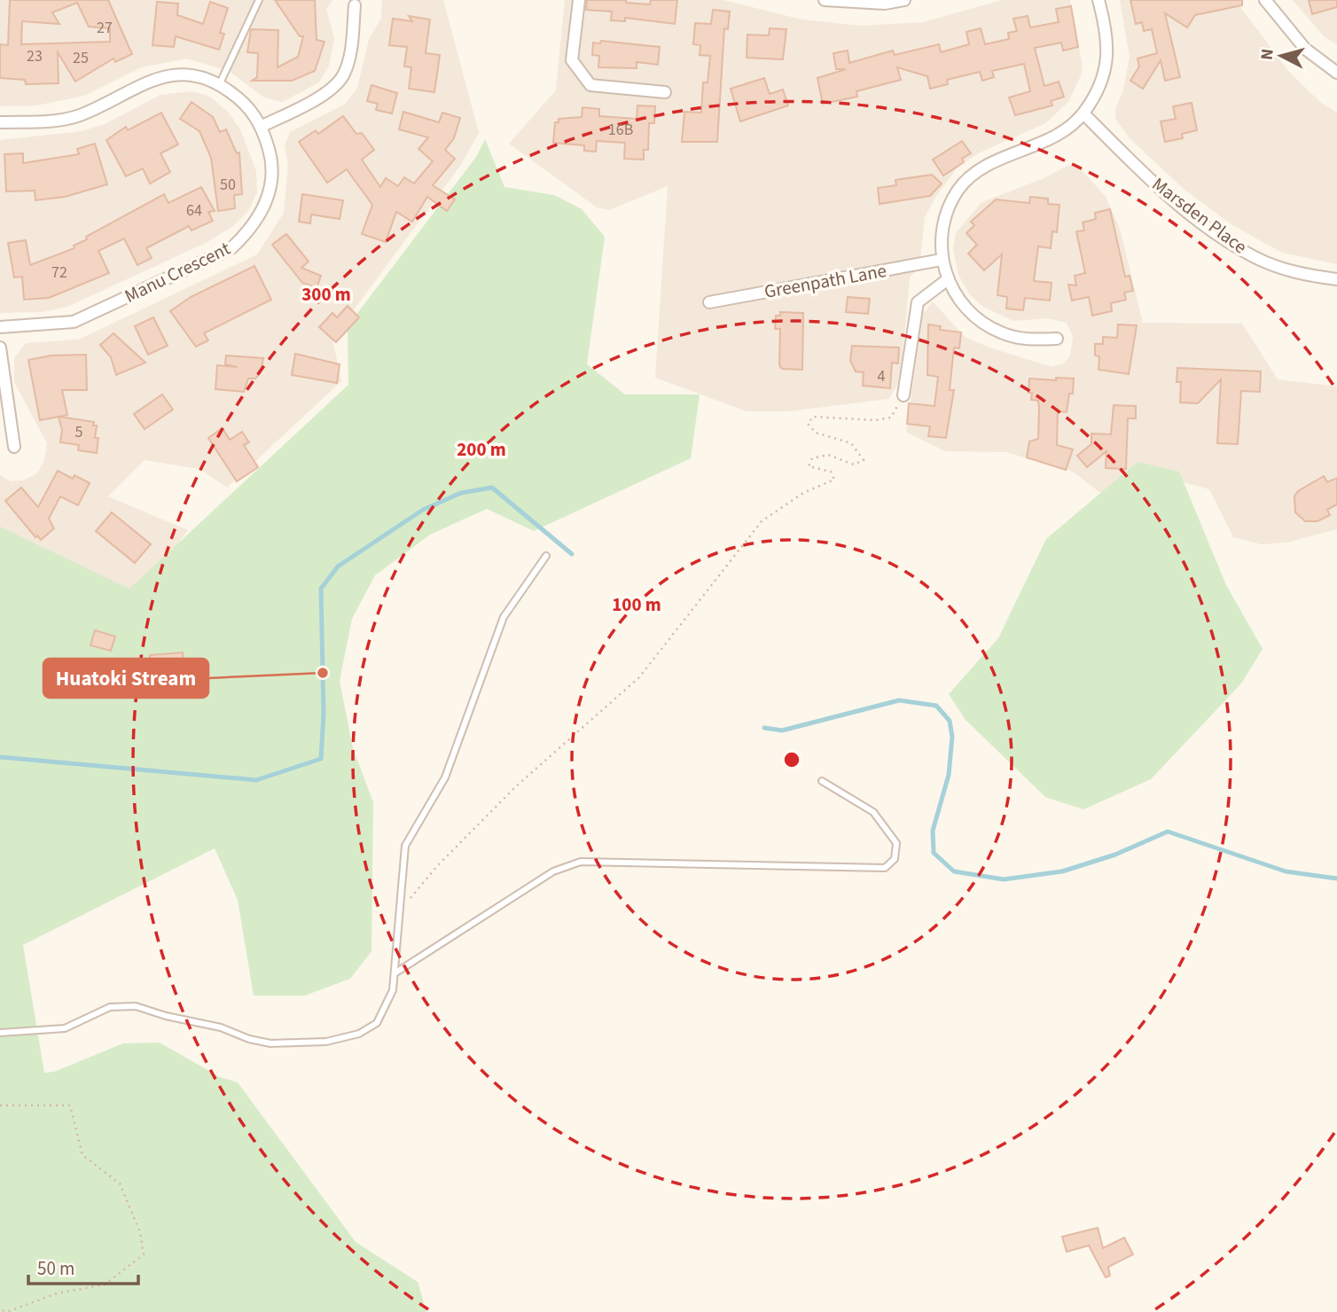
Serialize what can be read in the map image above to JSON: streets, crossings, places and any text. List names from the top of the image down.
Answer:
{
  "streets": {
    "street": ["Marsden Place", "Manu Crescent", "Greenpath Lane"]
  },
  "places": ["Huatoki Stream"],
  "house_numbers": [
    "27",
    "23",
    "25",
    "16B",
    "50",
    "64",
    "72",
    "4",
    "5"
  ],
  "scale_bar": "50 m",
  "north": "left",
  "rings": ["300 m", "200 m", "100 m"]
}
